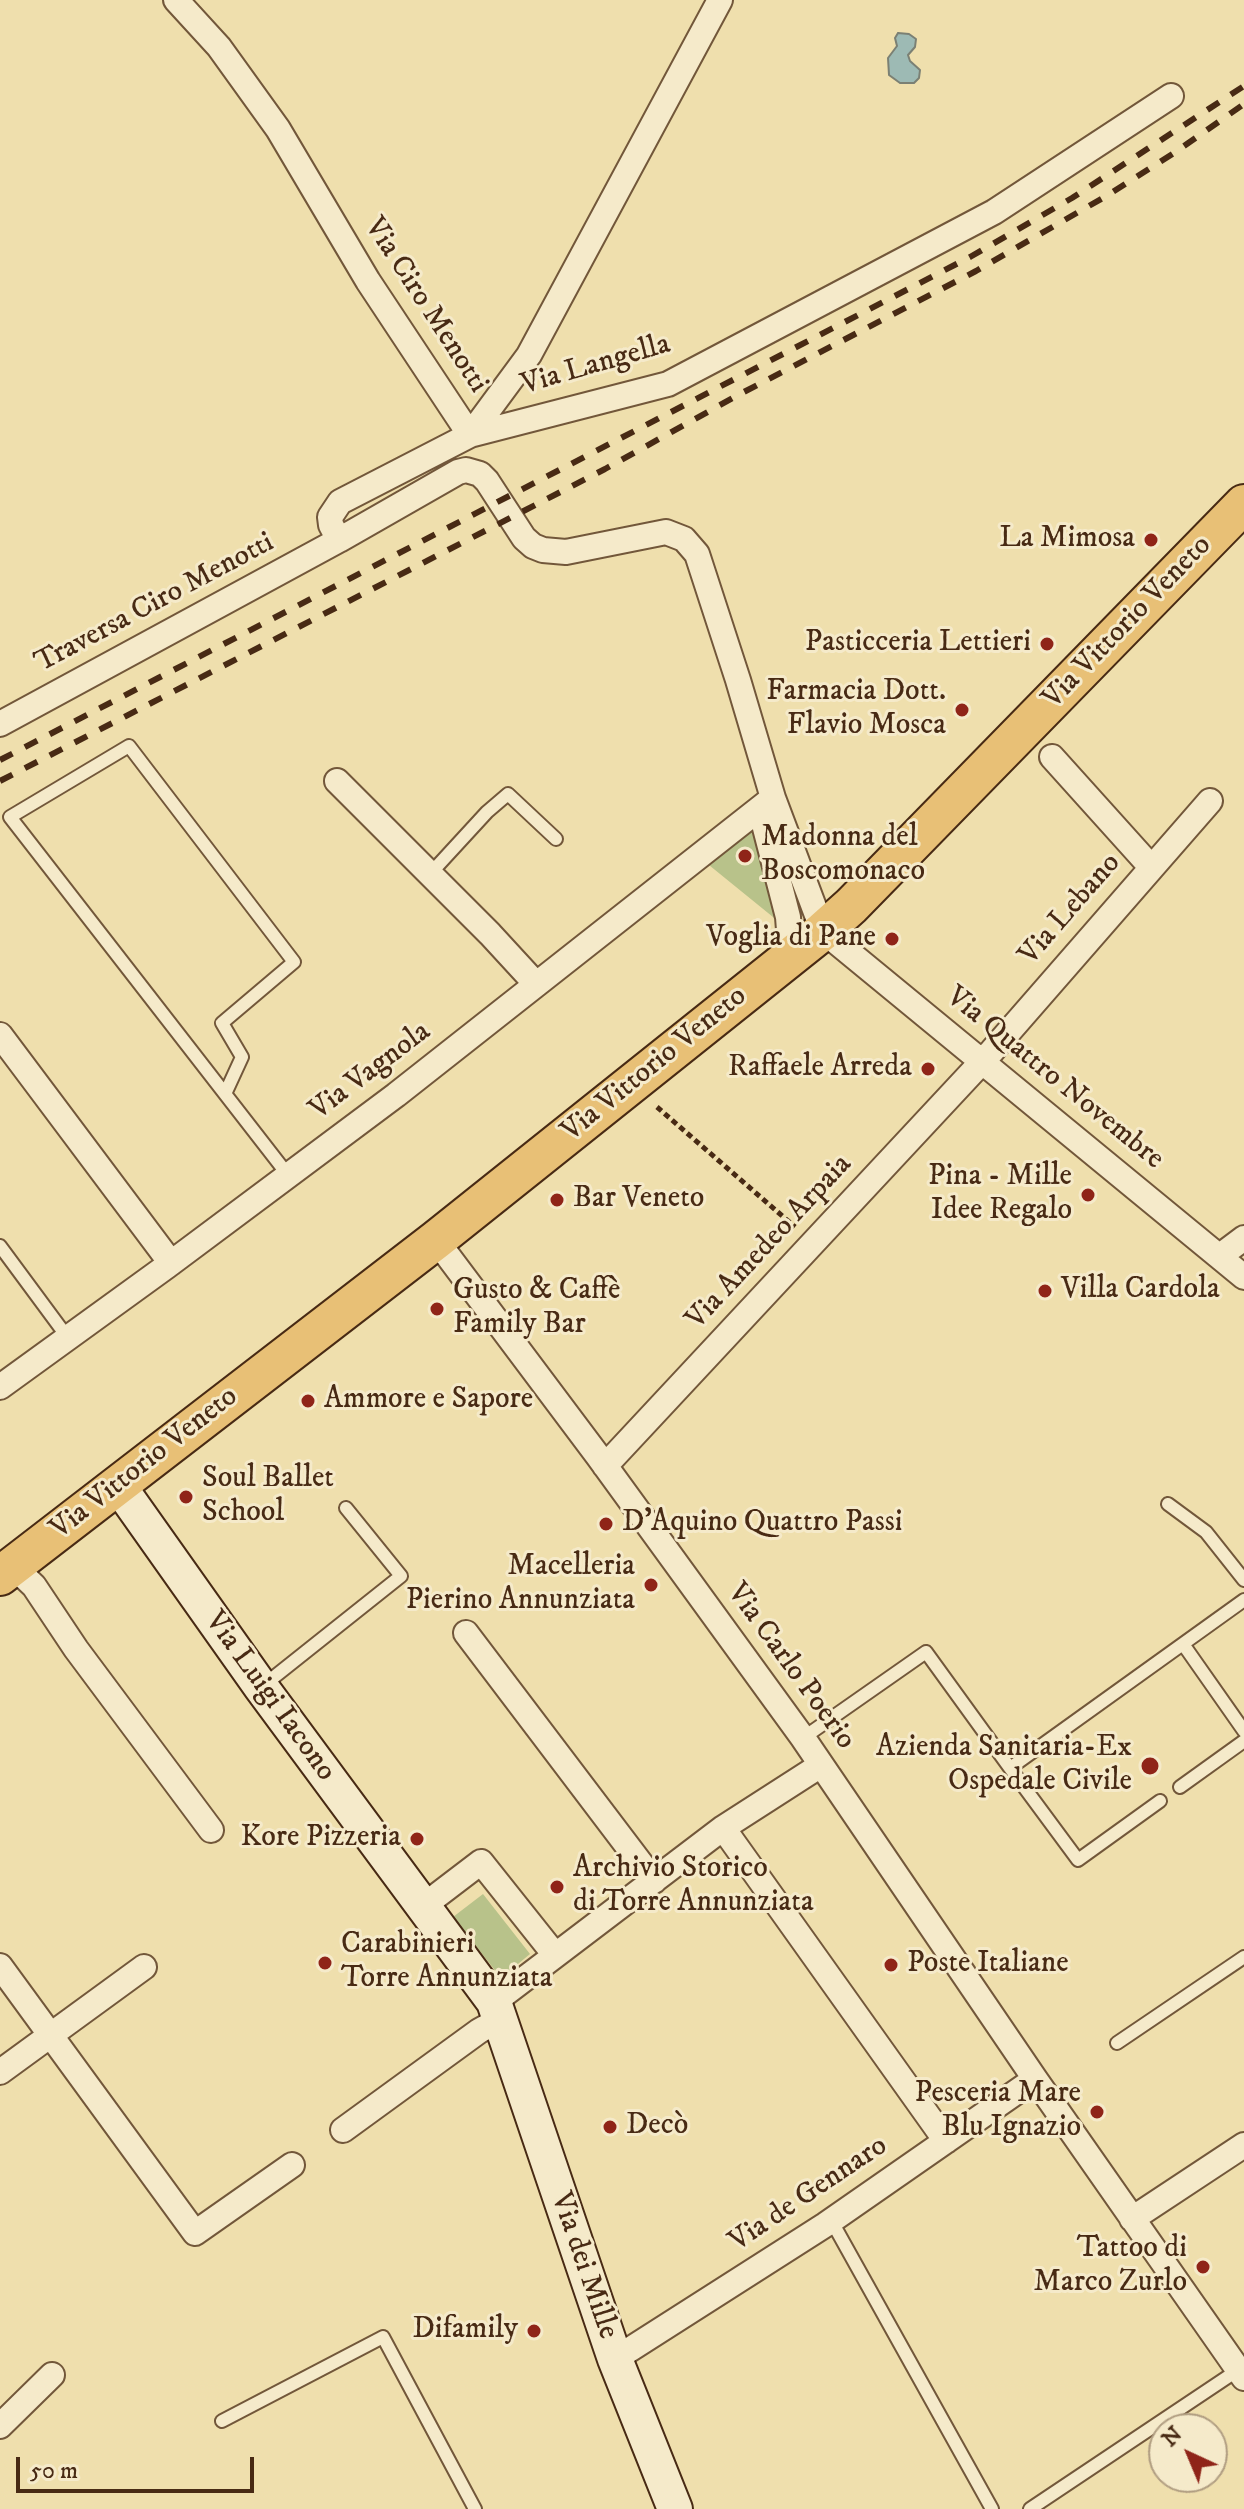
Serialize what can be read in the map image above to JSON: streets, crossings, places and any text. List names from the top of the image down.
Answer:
{
  "streets": {
    "main road": ["Via Vittorio Veneto"],
    "street": [
      "Via Ciro Menotti",
      "Via Langella",
      "Traversa Ciro Menotti",
      "Via Lebano",
      "Via Vagnola",
      "Via Quattro Novembre",
      "Via Amedeo Arpaia",
      "Via Carlo Poerio",
      "Via Luigi Iacono",
      "Via de Gennaro",
      "Via dei Mille"
    ]
  },
  "crossings": [
    ["Via Ciro Menotti", "Via Langella"],
    ["Via Ciro Menotti", "Traversa Ciro Menotti"],
    ["Via Vittorio Veneto", "Via Quattro Novembre"],
    ["Via Vittorio Veneto", "Via Carlo Poerio"],
    ["Via Vittorio Veneto", "Via Luigi Iacono"],
    ["Via Lebano", "Via Quattro Novembre"],
    ["Via Lebano", "Via Amedeo Arpaia"],
    ["Via Quattro Novembre", "Via Amedeo Arpaia"],
    ["Via Amedeo Arpaia", "Via Carlo Poerio"],
    ["Via Carlo Poerio", "Via de Gennaro"],
    ["Via Luigi Iacono", "Via dei Mille"],
    ["Via de Gennaro", "Via dei Mille"]
  ],
  "places": [
    "La Mimosa",
    "Pasticceria Lettieri",
    "Farmacia Dott. Flavio Mosca",
    "Madonna del Boscomonaco",
    "Voglia di Pane",
    "Raffaele Arreda",
    "Pina - Mille Idee Regalo",
    "Bar Veneto",
    "Villa Cardola",
    "Gusto & Caffè Family Bar",
    "Ammore e Sapore",
    "Soul Ballet School",
    "D'Aquino Quattro Passi",
    "Macelleria Pierino Annunziata",
    "Azienda Sanitaria-Ex Ospedale Civile",
    "Kore Pizzeria",
    "Archivio Storico di Torre Annunziata",
    "Carabinieri Torre Annunziata",
    "Poste Italiane",
    "Pesceria Mare Blu Ignazio",
    "Decò",
    "Tattoo di Marco Zurlo",
    "Difamily"
  ],
  "scale_bar": "50 m",
  "north": "top left"
}
